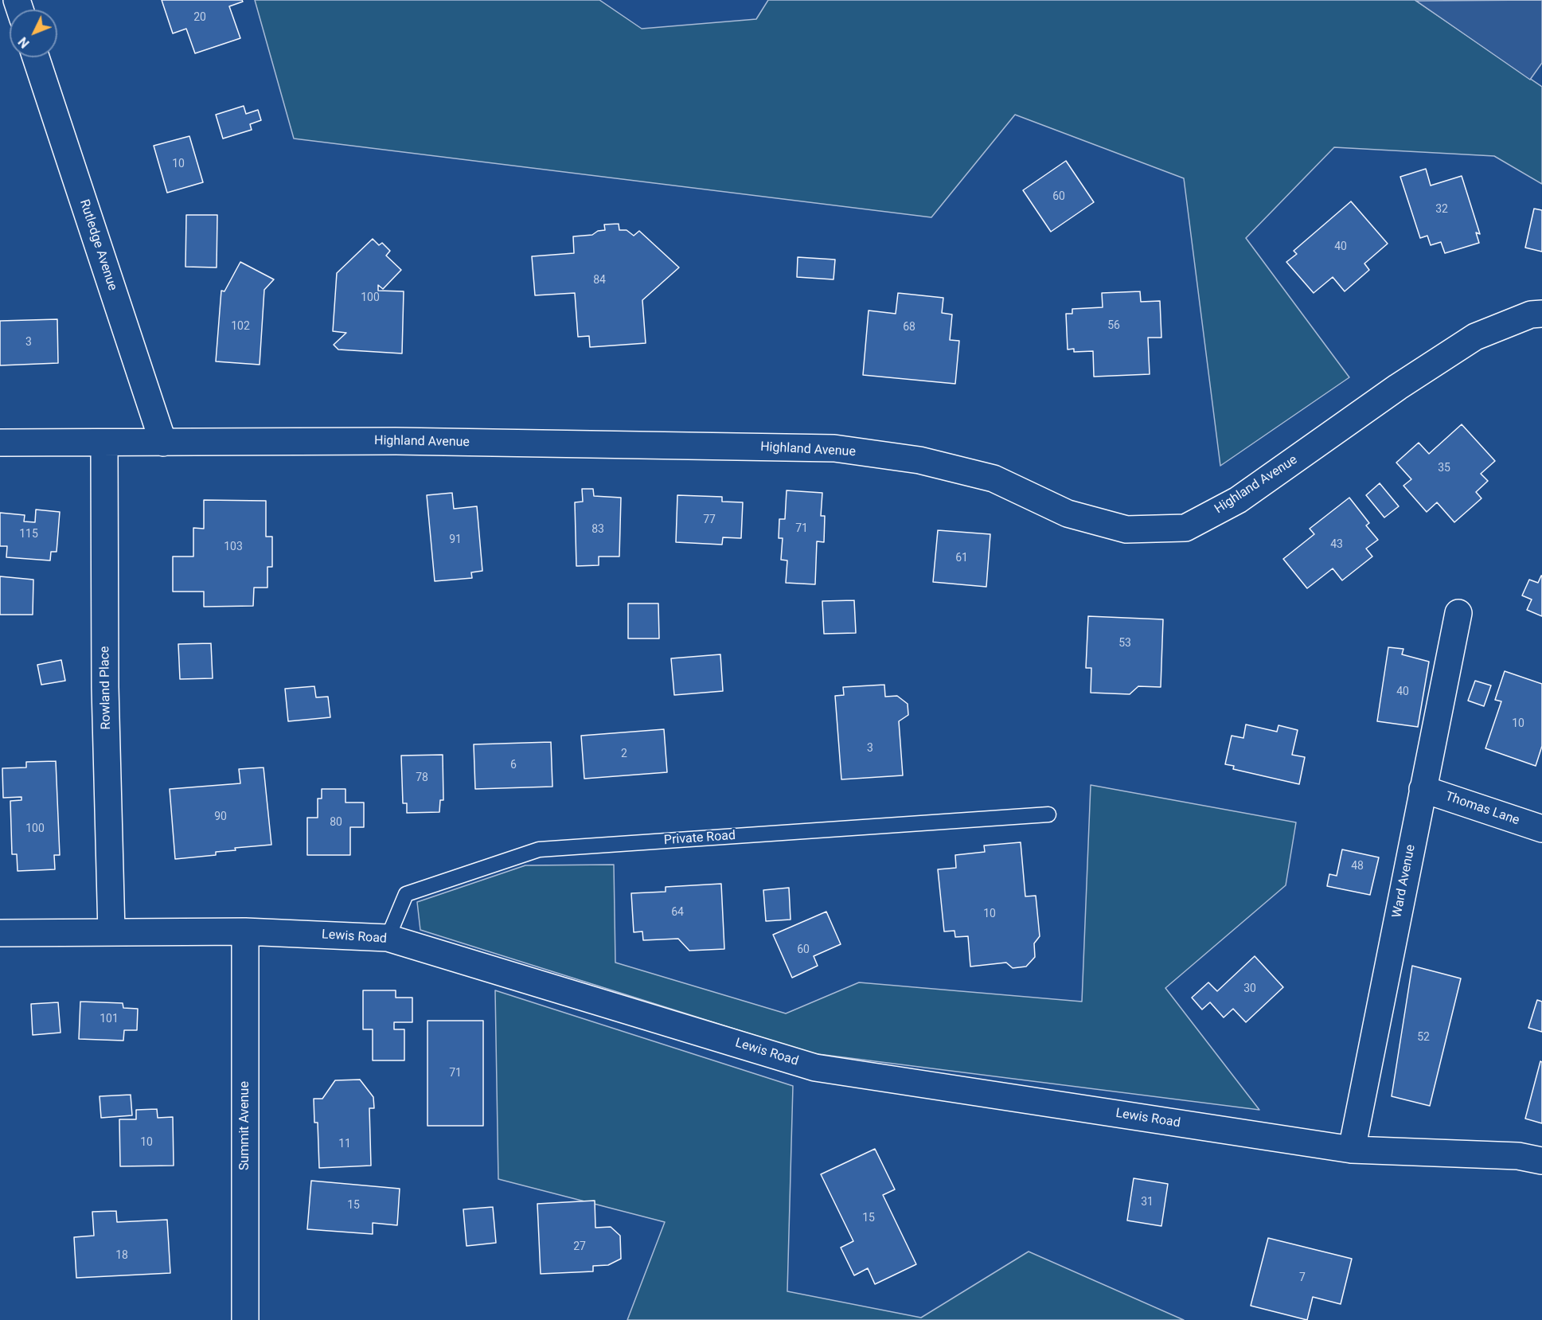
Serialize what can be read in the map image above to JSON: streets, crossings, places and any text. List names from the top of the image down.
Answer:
{
  "streets": {
    "street": [
      "Rutledge Avenue",
      "Highland Avenue",
      "Rowland Place",
      "Thomas Lane",
      "Ward Avenue",
      "Lewis Road",
      "Summit Avenue"
    ],
    "lane": ["Private Road"]
  },
  "crossings": [
    ["Rutledge Avenue", "Highland Avenue"],
    ["Highland Avenue", "Rowland Place"],
    ["Rowland Place", "Lewis Road"],
    ["Thomas Lane", "Ward Avenue"],
    ["Private Road", "Lewis Road"],
    ["Ward Avenue", "Lewis Road"],
    ["Lewis Road", "Summit Avenue"]
  ],
  "house_numbers": [
    "20",
    "10",
    "60",
    "32",
    "40",
    "84",
    "100",
    "56",
    "102",
    "68",
    "3",
    "35",
    "77",
    "71",
    "83",
    "115",
    "91",
    "43",
    "103",
    "61",
    "53",
    "40",
    "10",
    "3",
    "2",
    "6",
    "78",
    "90",
    "80",
    "100",
    "48",
    "64",
    "10",
    "60",
    "30",
    "101",
    "52",
    "71",
    "10",
    "11",
    "31",
    "15",
    "15",
    "27",
    "18",
    "7"
  ],
  "north": "bottom left"
}
